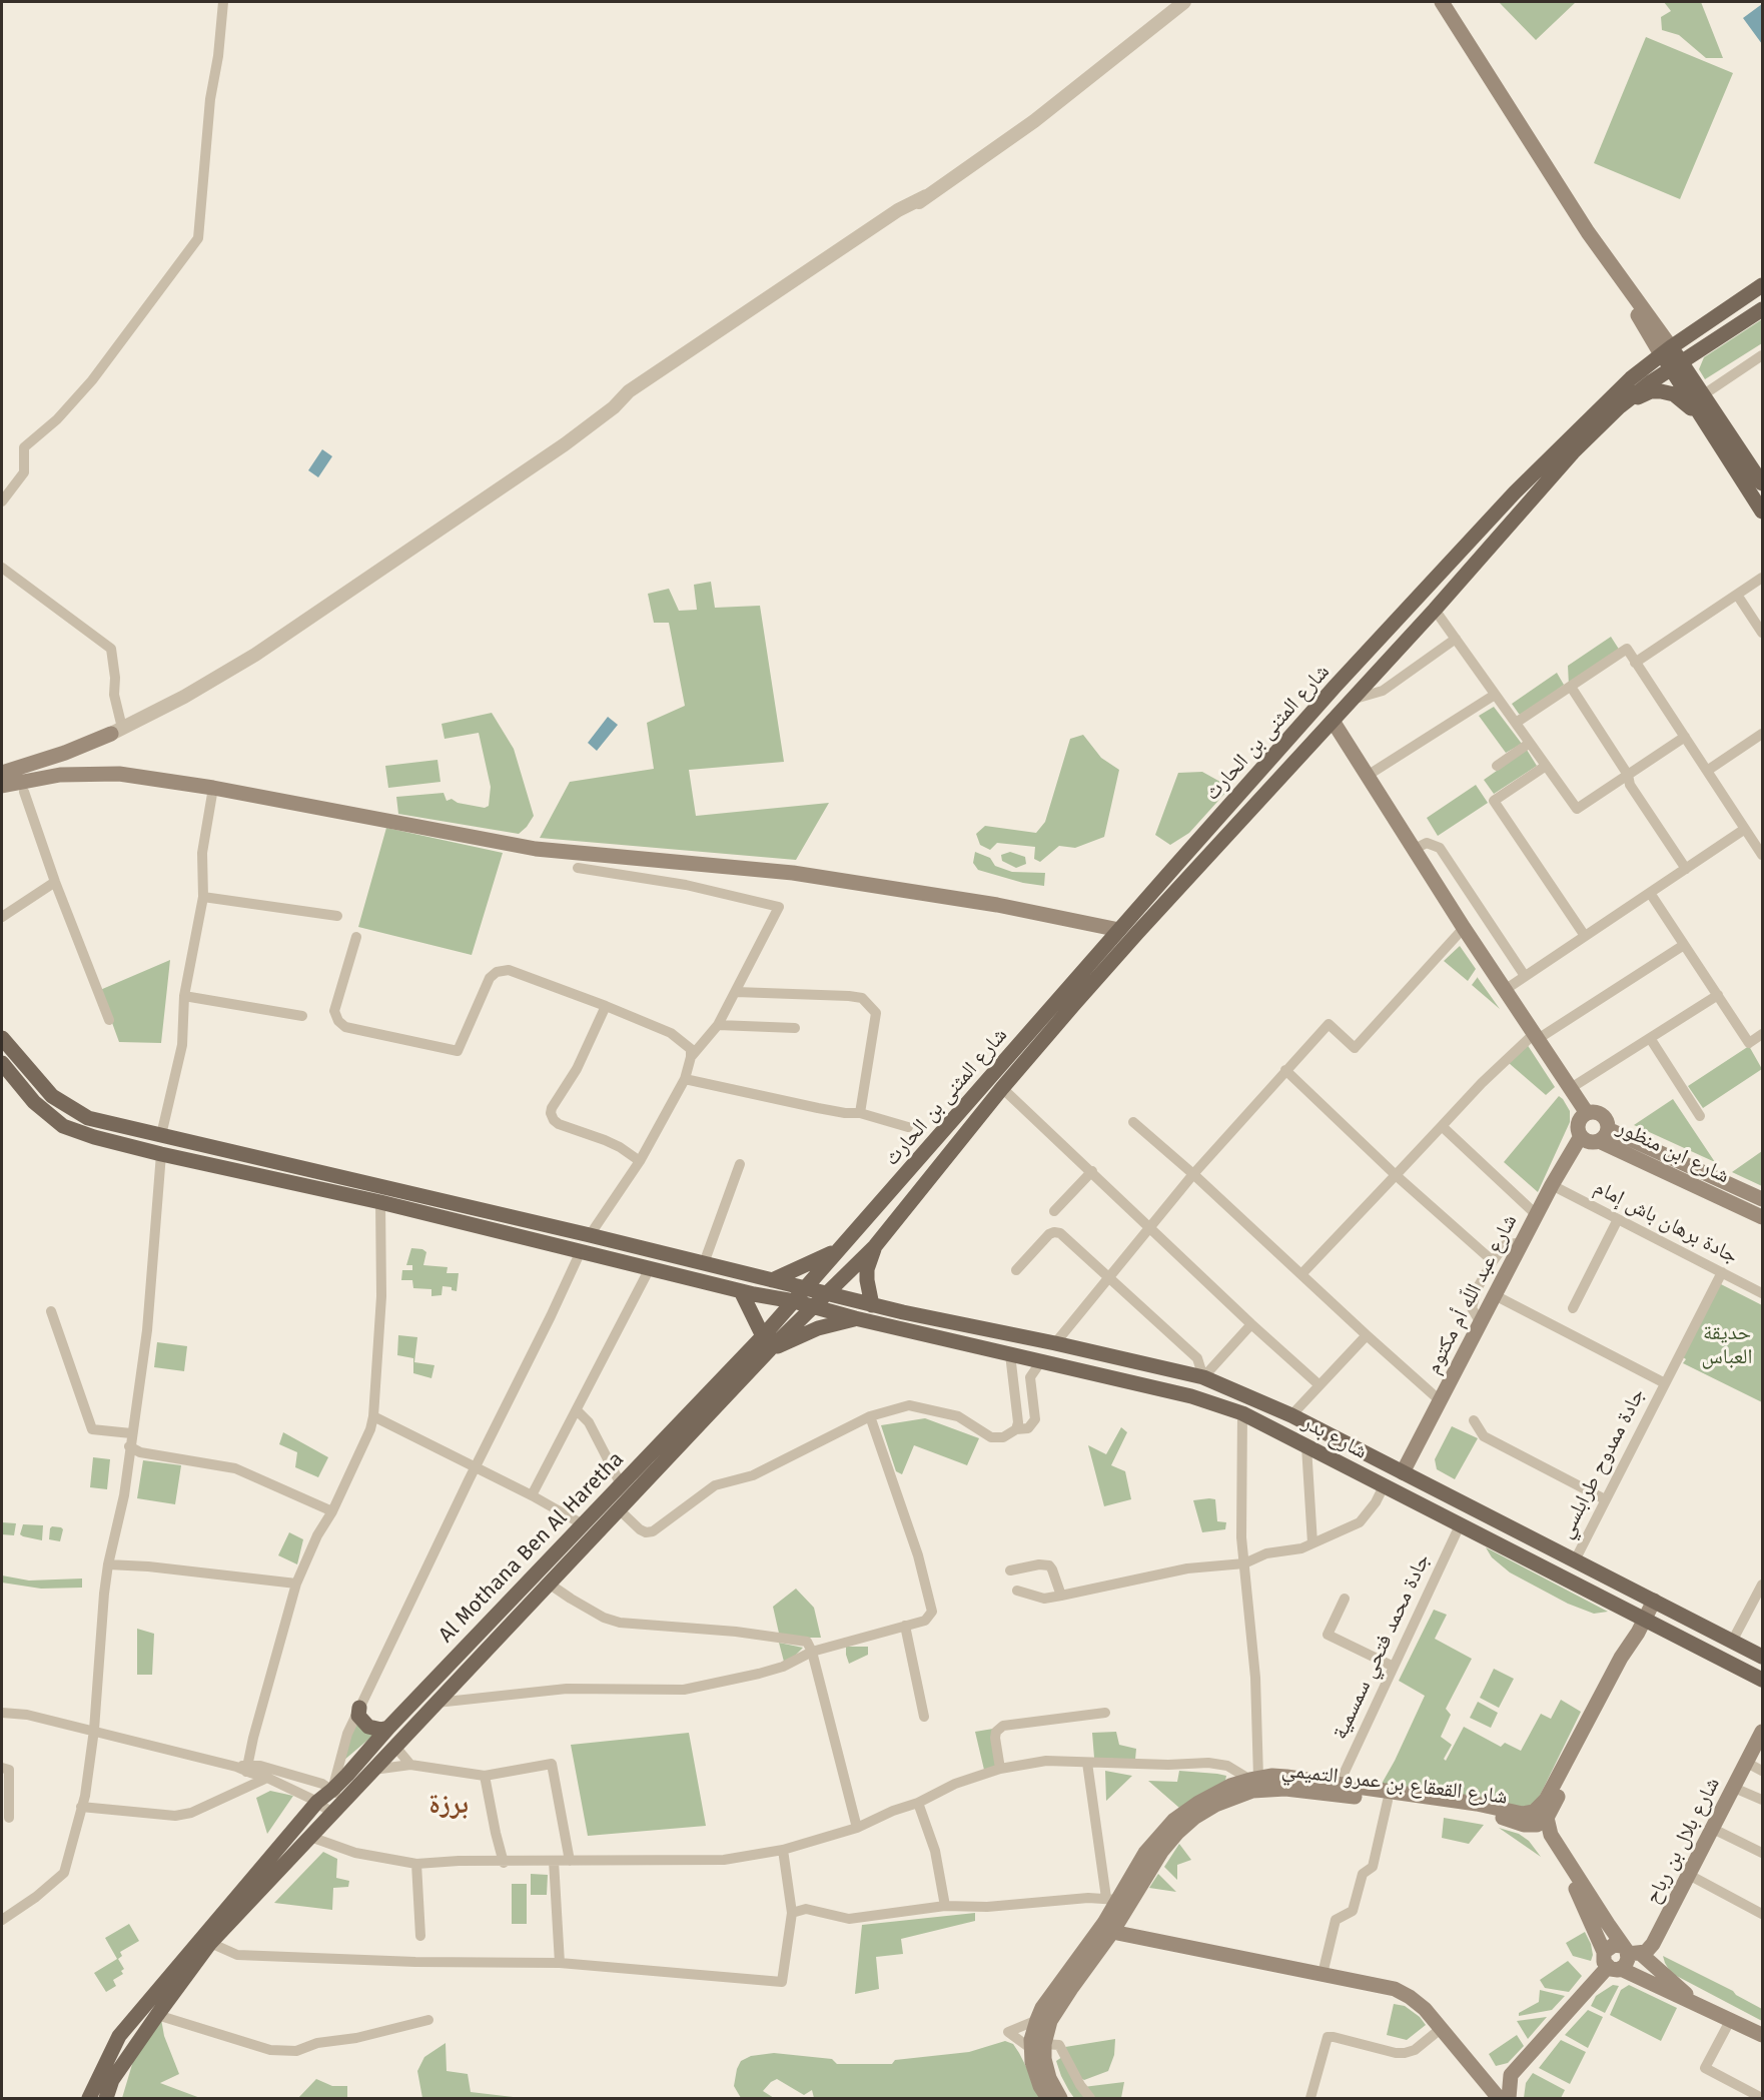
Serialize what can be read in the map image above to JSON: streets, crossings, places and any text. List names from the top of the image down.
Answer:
{
  "streets": {
    "main road": [
      "شارع المثنى بن الحارث",
      "شارع ابن منظور",
      "شارع عبد اللّه أم مكتوم",
      "شارع بدر",
      "Al Mothana Ben Al Haretha",
      "شارع القعقاع بن عمرو التميمي",
      "شارع بلال بن رباح"
    ],
    "street": ["جادة برهان باش إمام", "جادة ممدوح طرابلسي", "جادة محمد فتحي سمسمية"]
  },
  "crossings": [
    ["شارع المثنى بن الحارث", "شارع بدر"],
    ["شارع المثنى بن الحارث", "Al Mothana Ben Al Haretha"],
    ["شارع ابن منظور", "شارع عبد اللّه أم مكتوم"],
    ["جادة برهان باش إمام", "شارع عبد اللّه أم مكتوم"],
    ["جادة برهان باش إمام", "جادة ممدوح طرابلسي"],
    ["شارع عبد اللّه أم مكتوم", "شارع بدر"],
    ["شارع بدر", "جادة ممدوح طرابلسي"],
    ["شارع بدر", "جادة محمد فتحي سمسمية"],
    ["جادة محمد فتحي سمسمية", "شارع القعقاع بن عمرو التميمي"]
  ],
  "districts": ["برزة"],
  "parks": ["حديقة العباس"]
}
